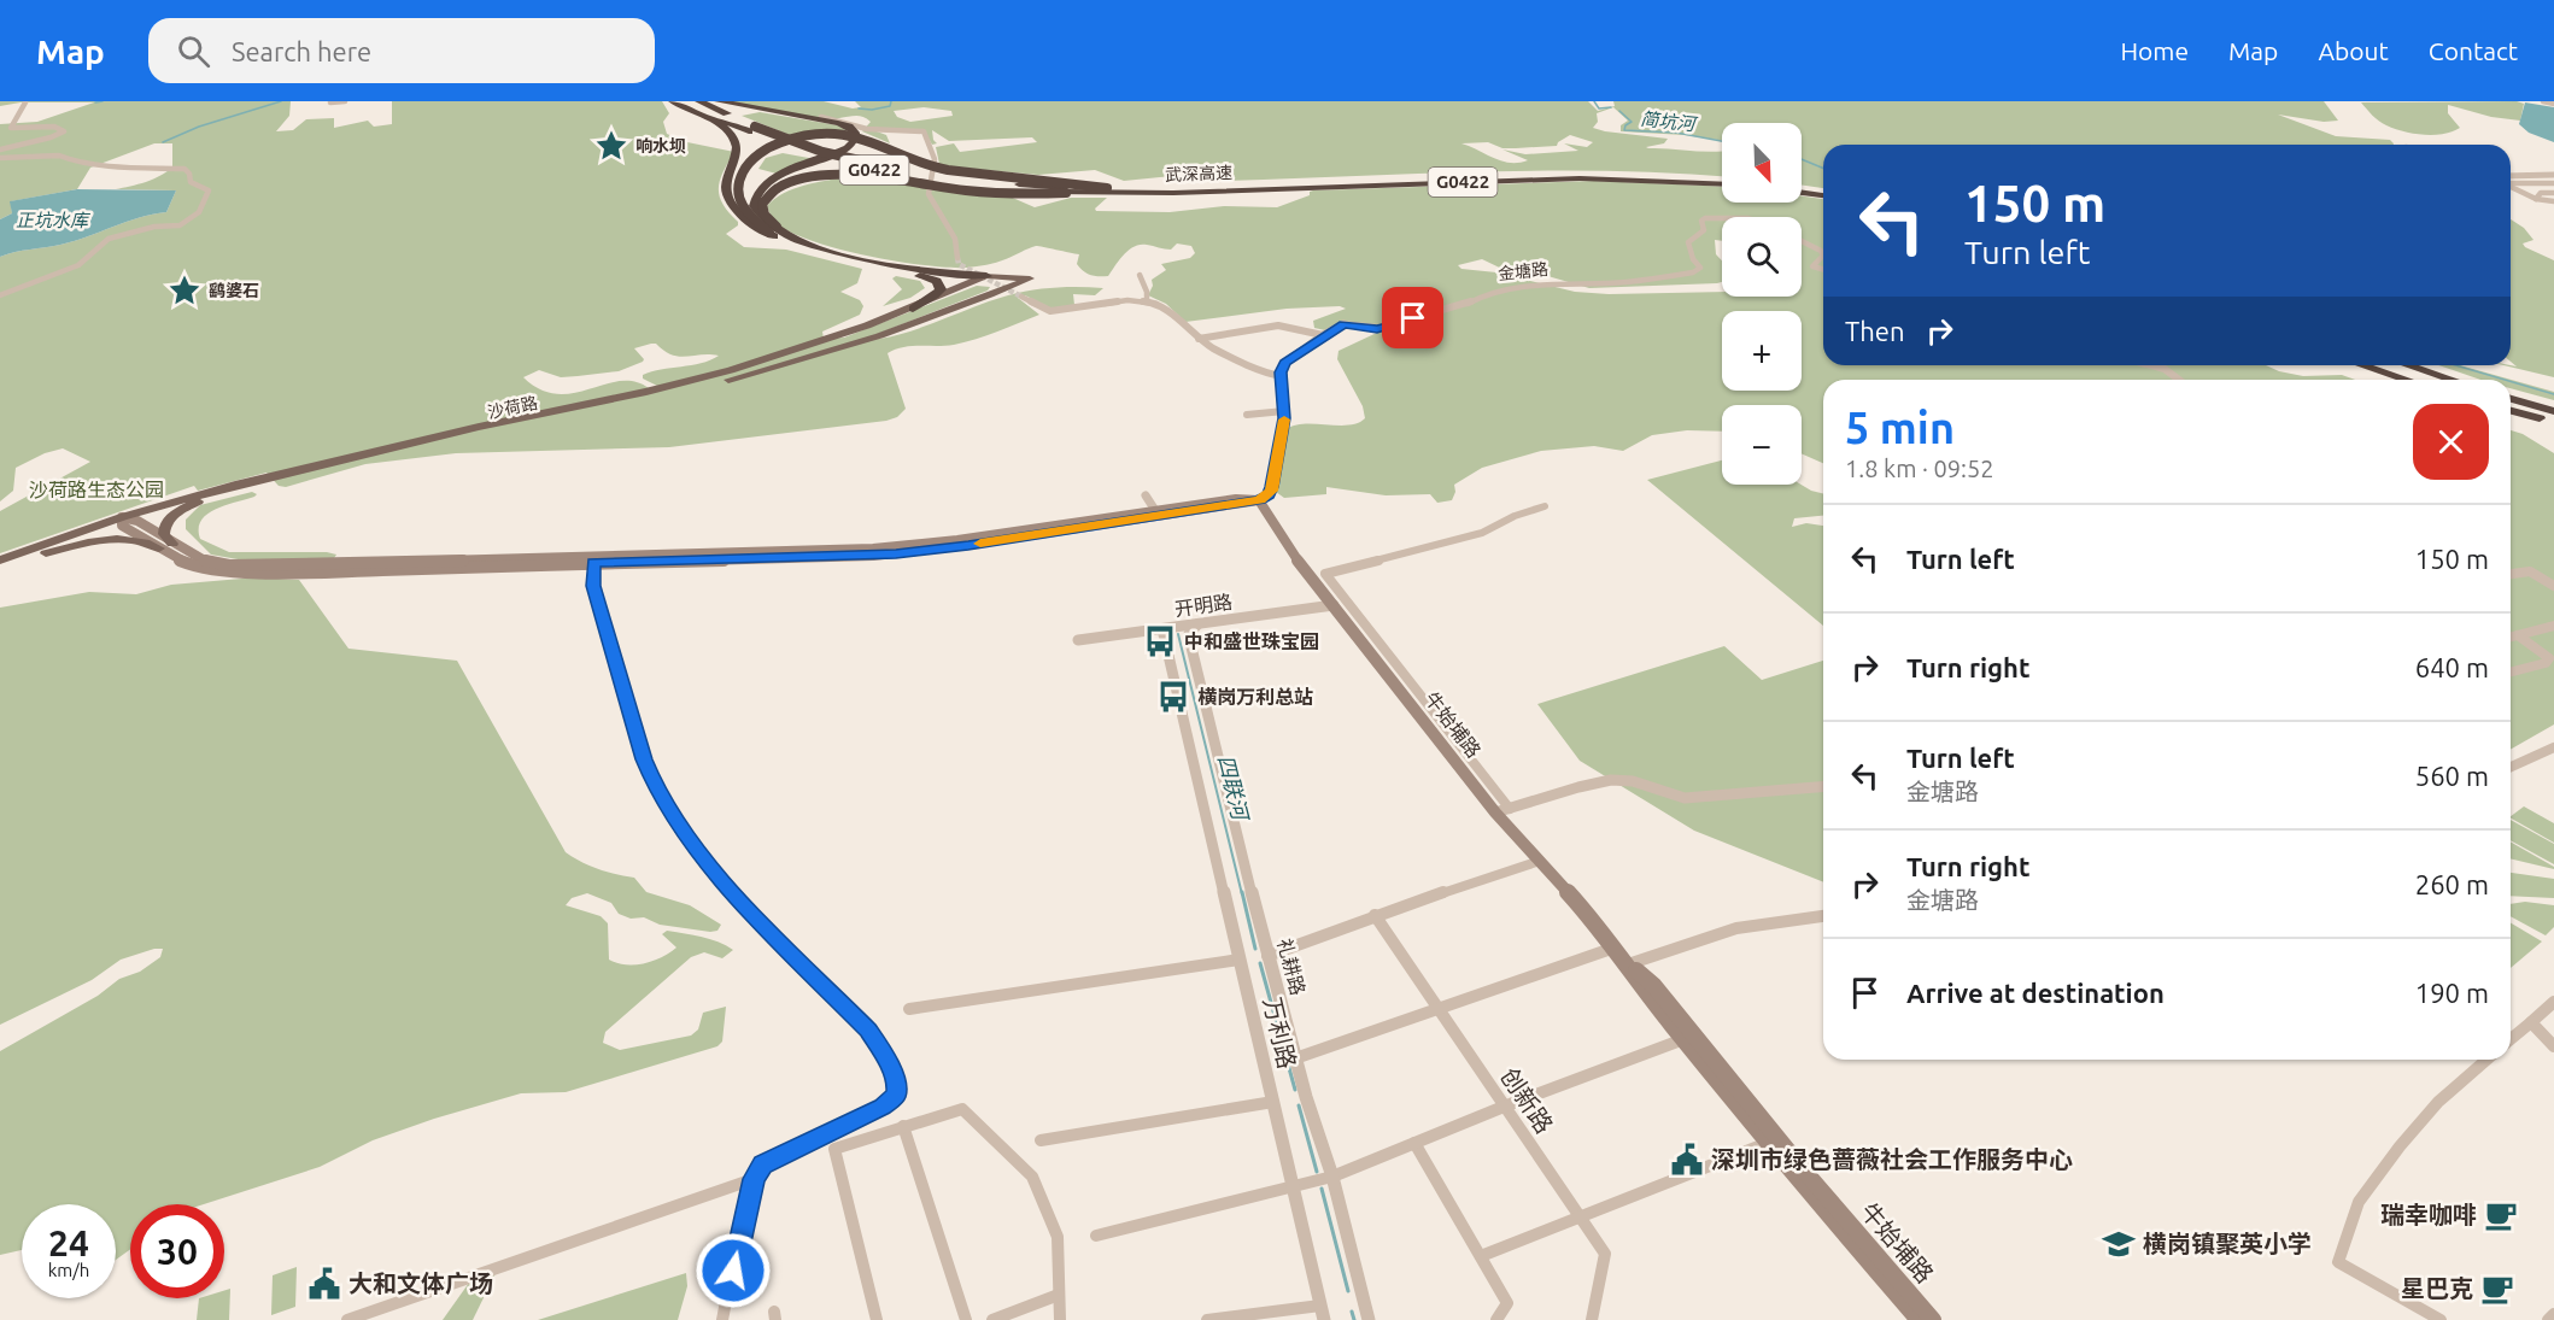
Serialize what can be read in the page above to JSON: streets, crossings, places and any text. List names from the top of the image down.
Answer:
{
  "streets": {
    "highway": ["G0422", "武深高速"],
    "main road": ["沙荷路", "牛始埔路"],
    "street": [
      "金塘路",
      "开明路",
      "礼耕路",
      "万利路",
      "创新路"
    ]
  },
  "crossings": [
    ["开明路", "牛始埔路"],
    ["开明路", "礼耕路"],
    ["开明路", "万利路"]
  ],
  "water": ["简坑河", "正坑水库", "四联河"],
  "parks": ["沙荷路生态公园"],
  "places": {
    "place": ["响水坝", "鹞婆石"],
    "bus stop": ["中和盛世珠宝园", "横岗万利总站"],
    "public building": ["深圳市绿色蔷薇社会工作服务中心", "大和文体广场"],
    "cafe": ["瑞幸咖啡", "星巴克"],
    "school or university": ["横岗镇聚英小学"]
  },
  "north": "bottom right",
  "page": {
    "header": "Map",
    "search": "Search here",
    "nav": [
      "Home",
      "Map",
      "About",
      "Contact"
    ],
    "map_buttons": ["+", "−"],
    "turn": ["150 m", "Turn left"],
    "then": "Then",
    "heading": ["5 min", "1.8 km · 09:52"],
    "list": [
      {
        "name": "Turn left",
        "value": "150 m"
      },
      {
        "name": "Turn right",
        "value": "640 m"
      },
      {
        "name": "Turn left",
        "note": "金塘路",
        "value": "560 m"
      },
      {
        "name": "Turn right",
        "note": "金塘路",
        "value": "260 m"
      },
      {
        "name": "Arrive at destination",
        "value": "190 m"
      }
    ],
    "speed": "24 km/h",
    "limit": "30"
  }
}
